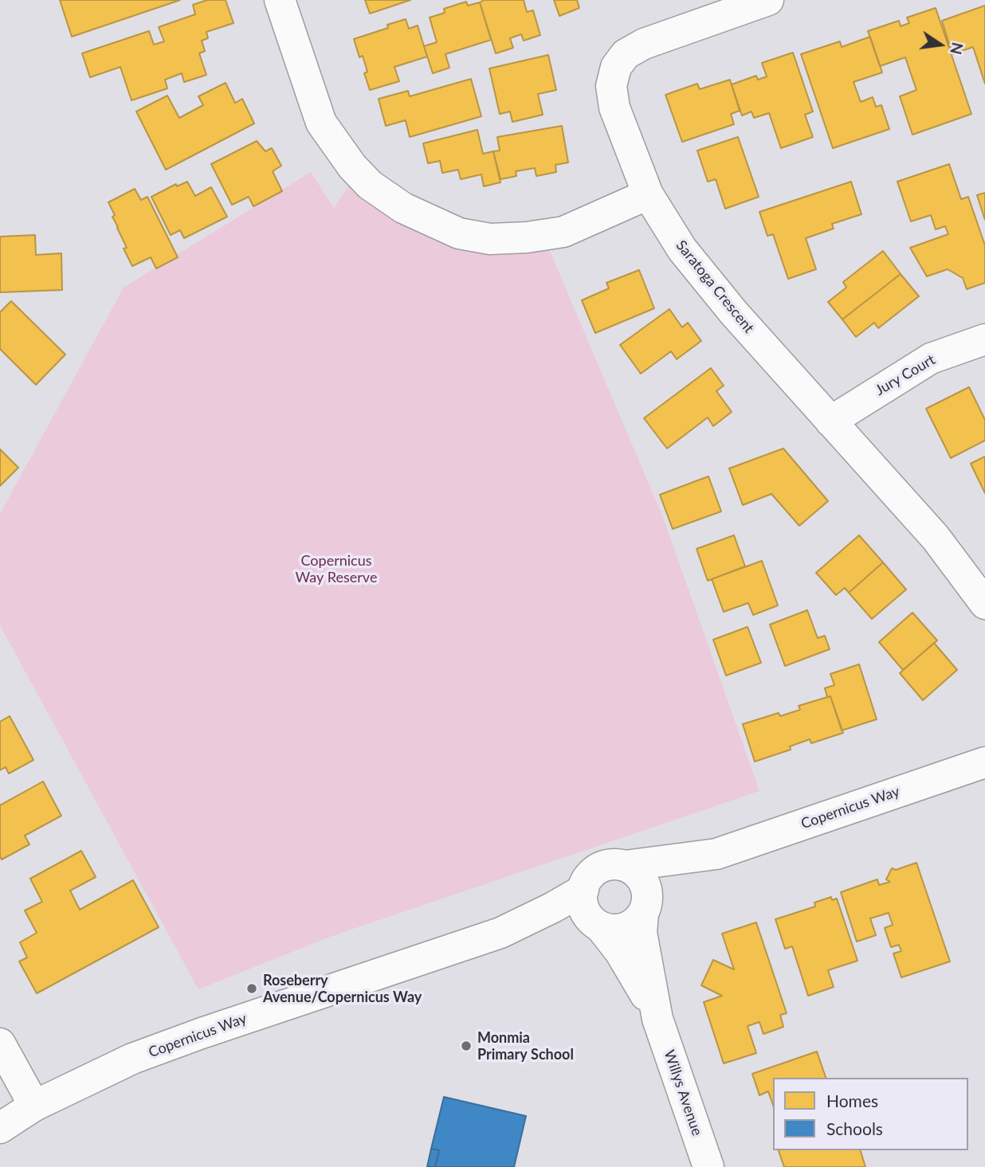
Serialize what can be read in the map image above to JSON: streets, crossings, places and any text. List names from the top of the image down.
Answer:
{
  "streets": {
    "street": [
      "Saratoga Crescent",
      "Jury Court",
      "Copernicus Way",
      "Willys Avenue"
    ]
  },
  "crossings": [
    ["Saratoga Crescent", "Jury Court"],
    ["Copernicus Way", "Willys Avenue"]
  ],
  "parks": ["Copernicus Way Reserve"],
  "places": ["Roseberry Avenue/Copernicus Way", "Monmia Primary School"],
  "legend": ["Homes", "Schools"],
  "north": "right"
}
